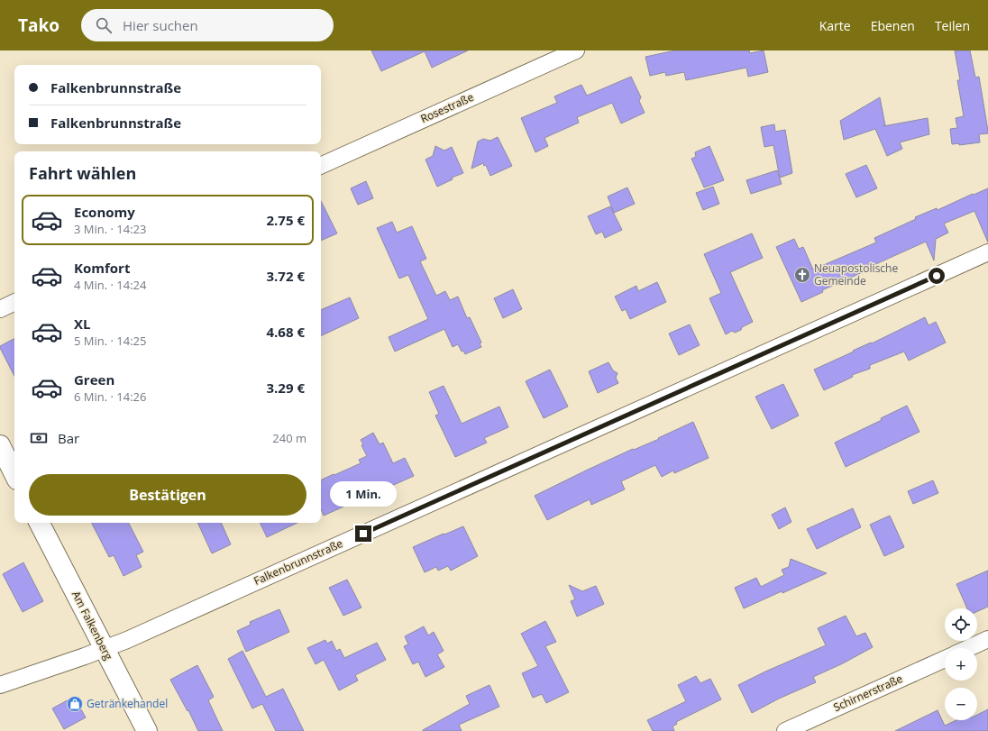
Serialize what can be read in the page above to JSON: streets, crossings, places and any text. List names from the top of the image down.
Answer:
{
  "streets": {
    "street": [
      "Rosestraße",
      "Falkenbrunnstraße",
      "Am Falkenberg",
      "Schirnerstraße"
    ]
  },
  "crossings": [
    ["Falkenbrunnstraße", "Am Falkenberg"]
  ],
  "places": {
    "church": ["Neuapostolische Gemeinde"],
    "shop": ["Getränkehandel"]
  },
  "page": {
    "header": "Tako",
    "search": "Hier suchen",
    "nav": ["Karte", "Ebenen", "Teilen"],
    "banner": ["Falkenbrunnstraße", "Falkenbrunnstraße"],
    "heading": "Fahrt wählen",
    "list": [
      {
        "name": "Economy",
        "note": "3 Min. · 14:23",
        "value": "2.75 €"
      },
      {
        "name": "Komfort",
        "note": "4 Min. · 14:24",
        "value": "3.72 €"
      },
      {
        "name": "XL",
        "note": "5 Min. · 14:25",
        "value": "4.68 €"
      },
      {
        "name": "Green",
        "note": "6 Min. · 14:26",
        "value": "3.29 €"
      }
    ],
    "pay": ["Bar", "240 m"],
    "buttons": "Bestätigen",
    "bubble": "1 Min.",
    "map_buttons": ["+", "−"]
  }
}
